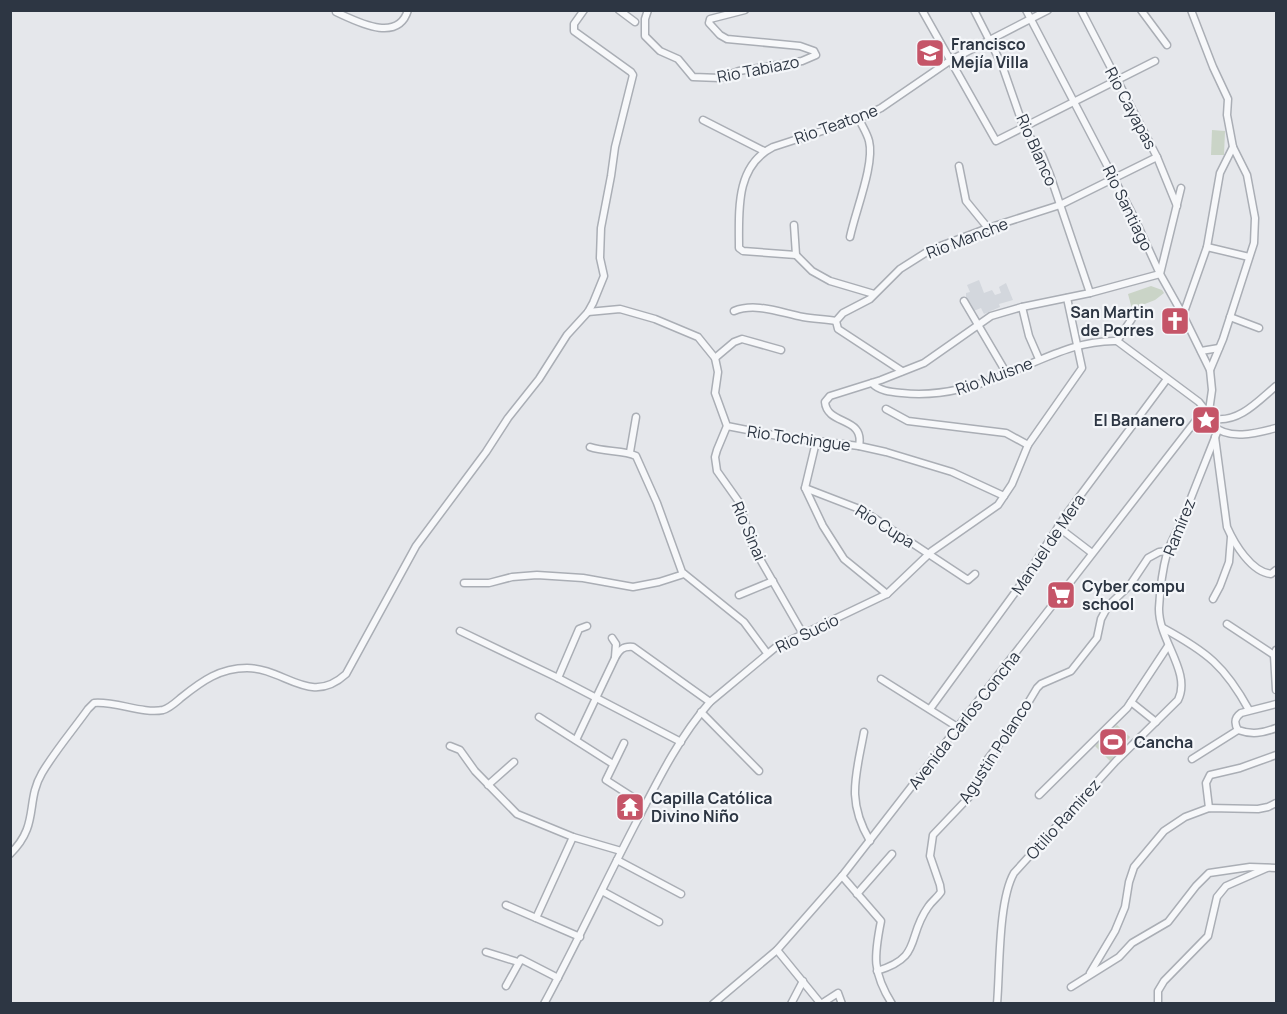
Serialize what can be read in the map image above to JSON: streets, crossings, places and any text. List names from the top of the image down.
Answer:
{
  "streets": {
    "street": [
      "Rio Tabiazo",
      "Rio Cayapas",
      "Rio Teatone",
      "Rio Blanco",
      "Rio Santiago",
      "Rio Manche",
      "Rio Muisne",
      "Rio Tochingue",
      "Rio Cupa",
      "Ramírez",
      "Rio Sinai",
      "Manuel de Mera",
      "Rio Sucio",
      "Avenida Carlos Concha",
      "Agustin Polanco",
      "Otilio Ramirez"
    ]
  },
  "crossings": [
    ["Rio Cayapas", "Rio Manche"],
    ["Rio Teatone", "Rio Blanco"],
    ["Rio Teatone", "Rio Santiago"],
    ["Rio Blanco", "Rio Manche"],
    ["Rio Santiago", "Rio Manche"],
    ["Rio Santiago", "Avenida Carlos Concha"],
    ["Rio Muisne", "Rio Sucio"],
    ["Rio Tochingue", "Rio Sinai"],
    ["Rio Tochingue", "Rio Sucio"],
    ["Rio Cupa", "Rio Sucio"],
    ["Ramírez", "Agustin Polanco"],
    ["Ramírez", "Otilio Ramirez"],
    ["Rio Sinai", "Rio Sucio"]
  ],
  "places": {
    "school or university": ["Francisco Mejía Villa"],
    "church": ["San Martin de Porres"],
    "place": ["El Bananero"],
    "supermarket": ["Cyber compu school"],
    "sports": ["Cancha"],
    "temple": ["Capilla Católica Divino Niño"]
  }
}
